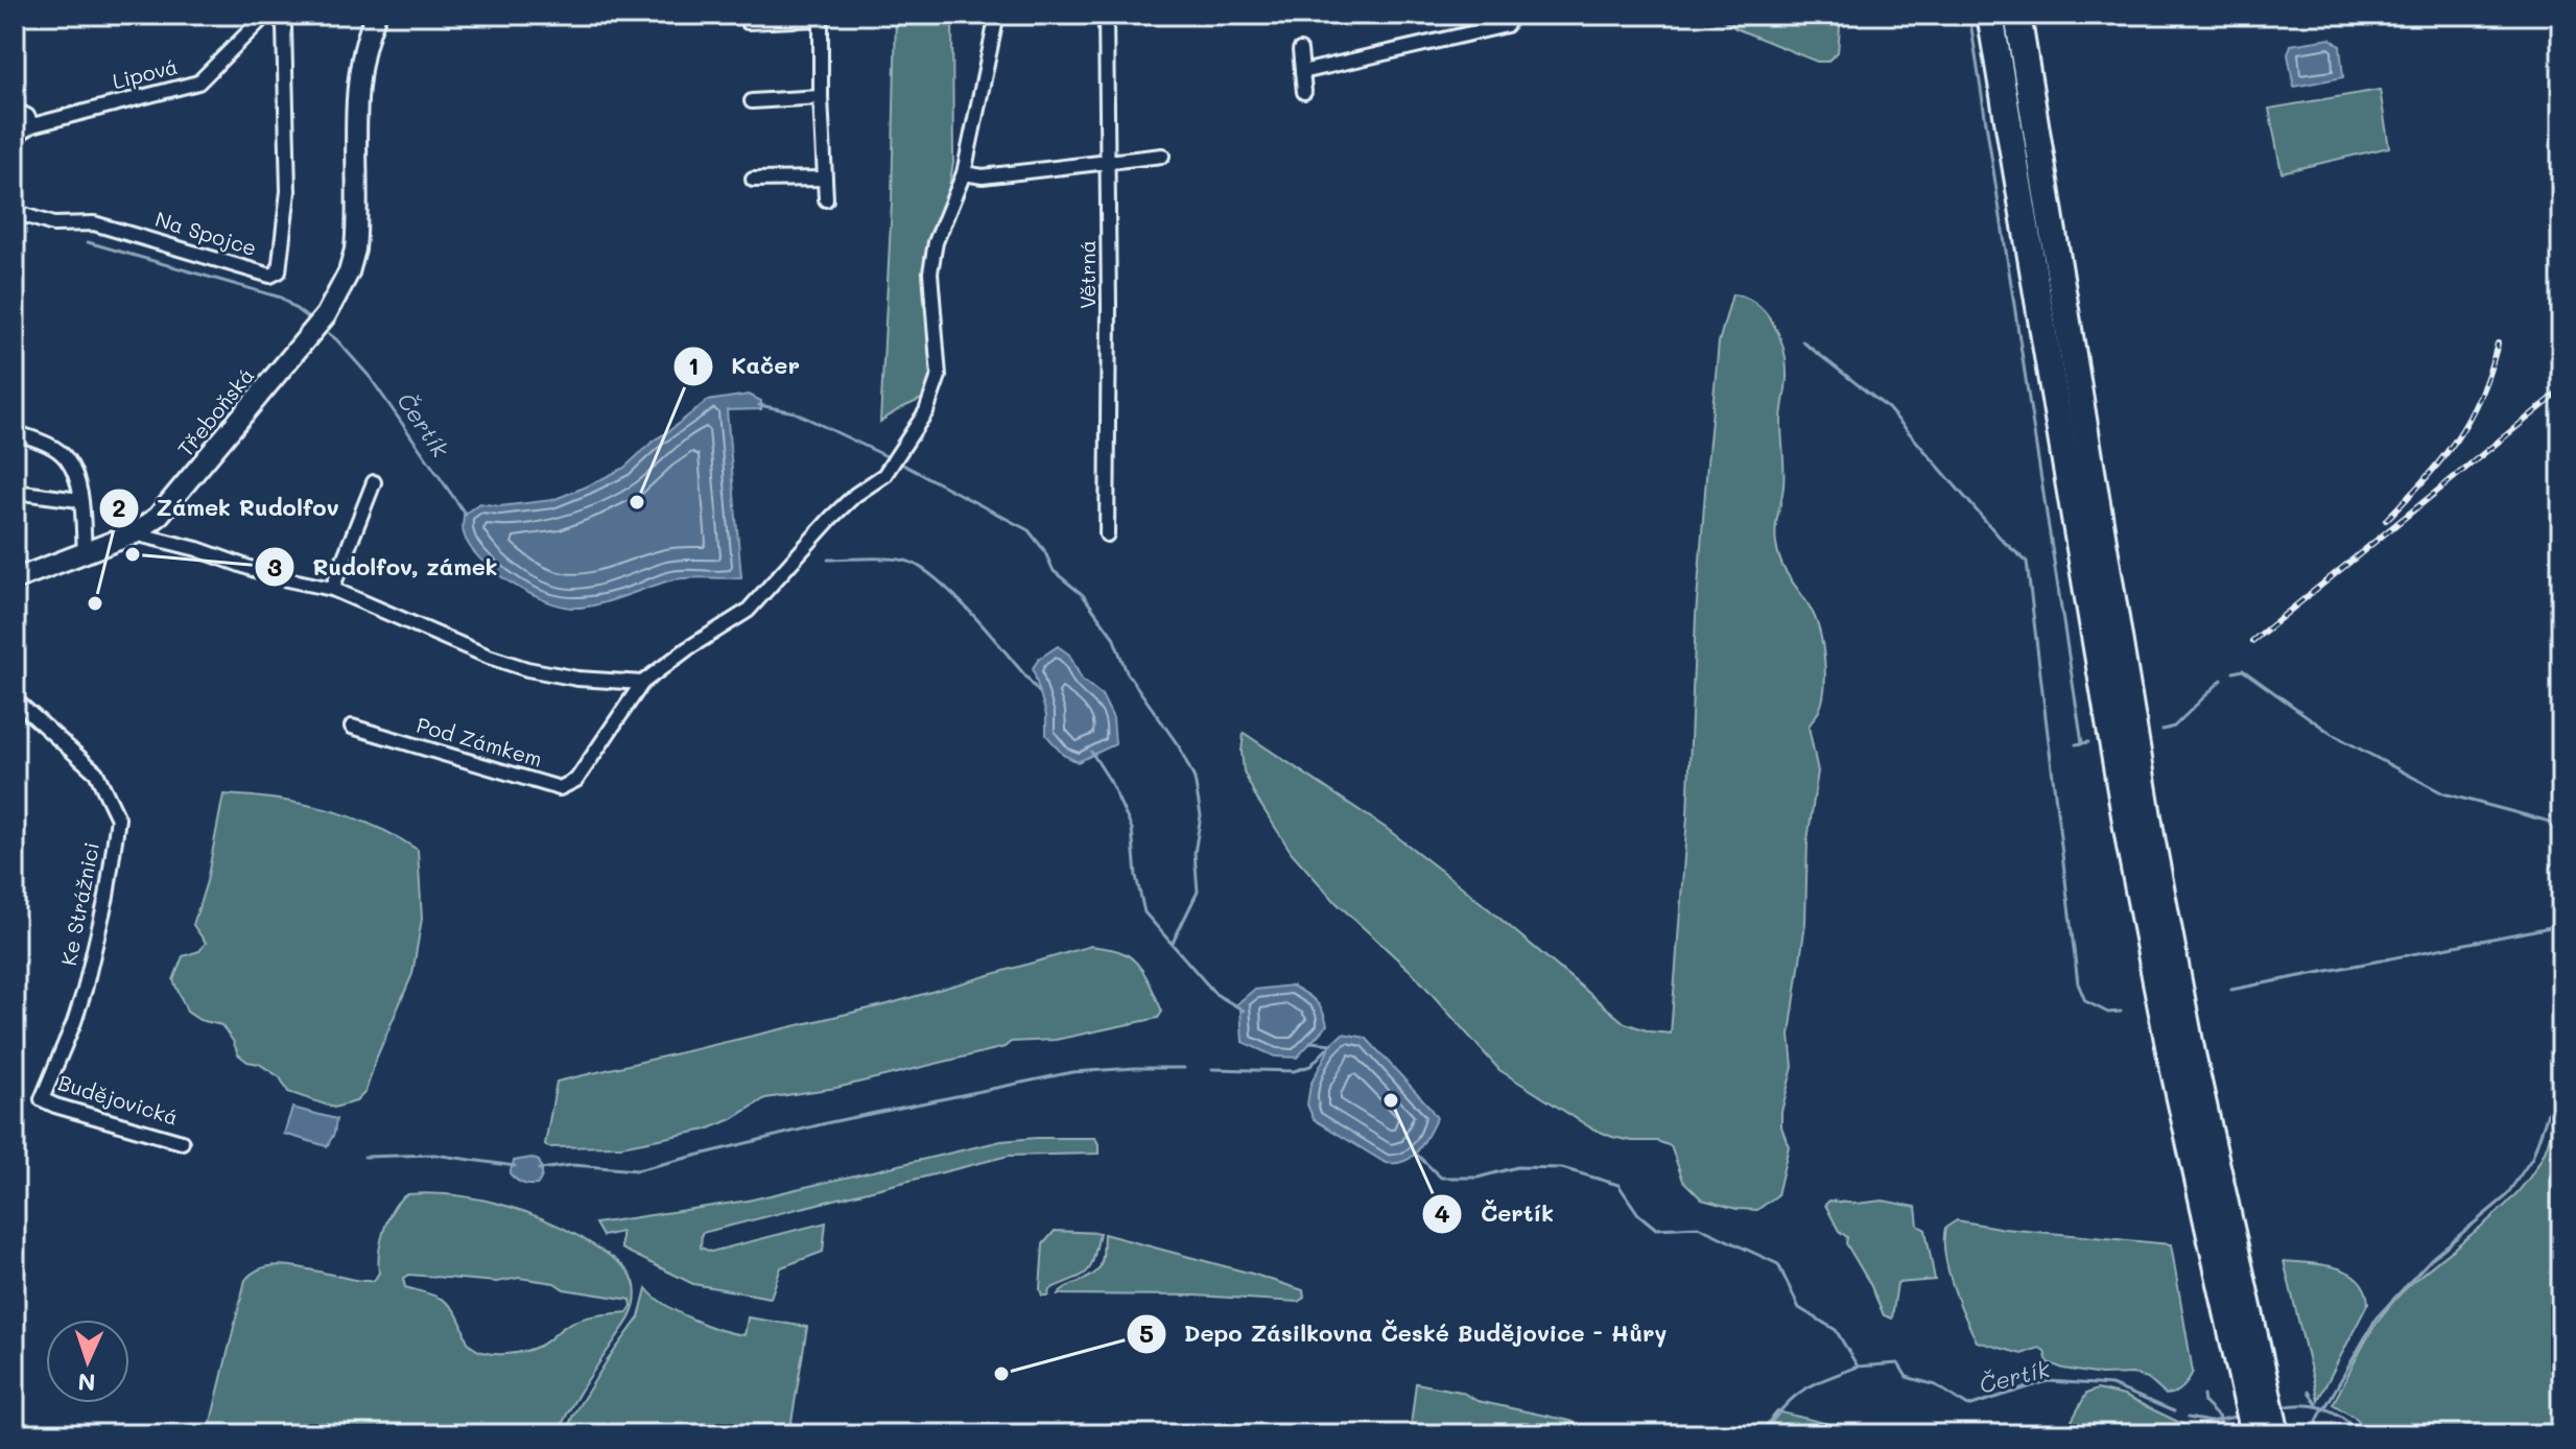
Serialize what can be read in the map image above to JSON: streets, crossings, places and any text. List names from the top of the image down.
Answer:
{
  "streets": {
    "main road": ["Třeboňská"],
    "street": [
      "Lipová",
      "Na Spojce",
      "Větrná",
      "Pod Zámkem",
      "Ke Strážnici",
      "Budějovická"
    ]
  },
  "crossings": [
    ["Ke Strážnici", "Budějovická"]
  ],
  "water": ["Čertík"],
  "places": [
    "Kačer",
    "Rudolfov, zámek",
    "Zámek Rudolfov",
    "Čertík",
    "Depo Zásilkovna České Budějovice - Hůry"
  ],
  "north": "bottom"
}
